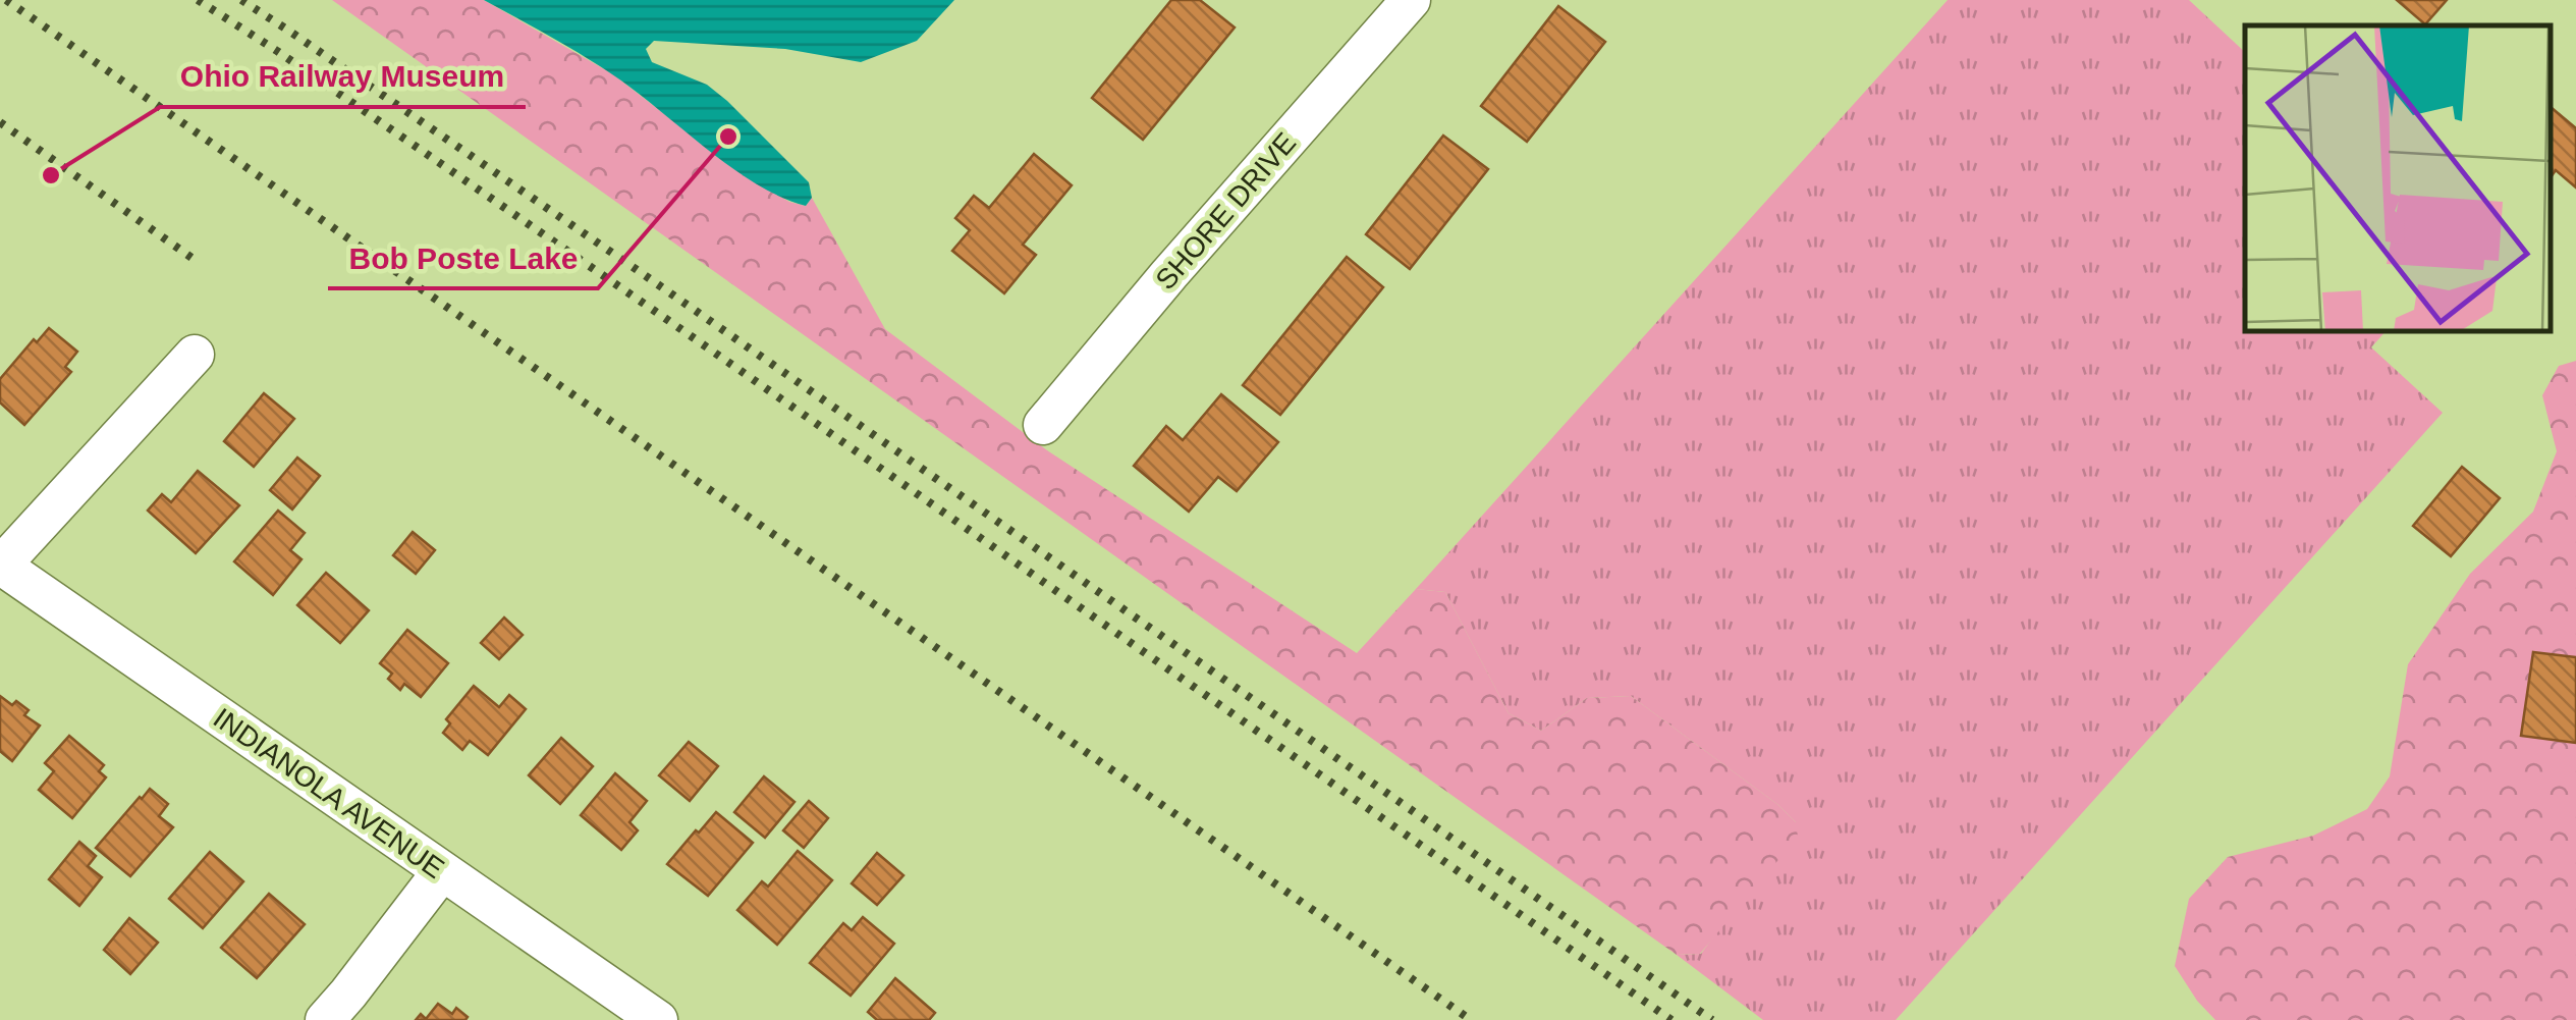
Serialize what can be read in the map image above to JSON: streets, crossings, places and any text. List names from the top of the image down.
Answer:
{
  "streets": {
    "street": ["SHORE DRIVE", "INDIANOLA AVENUE"]
  },
  "places": ["Bob Poste Lake", "Ohio Railway Museum"]
}
